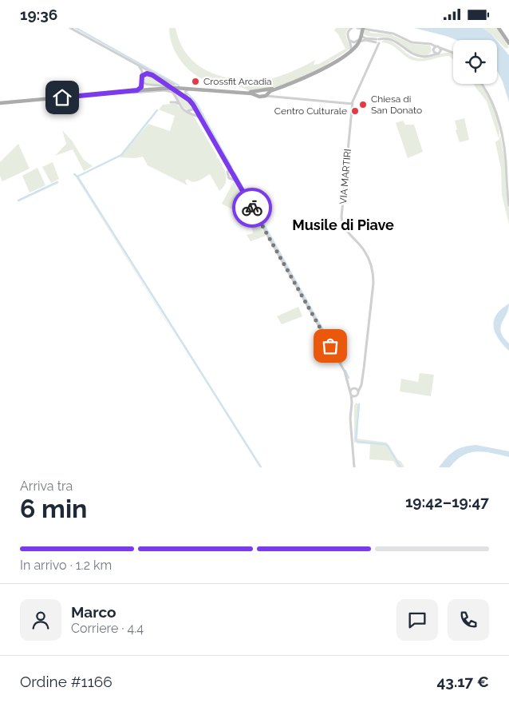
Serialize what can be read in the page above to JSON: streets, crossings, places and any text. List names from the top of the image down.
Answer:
{
  "streets": {
    "street": ["VIA MARTIRI"]
  },
  "districts": ["Musile di Piave"],
  "places": ["Crossfit Arcadia", "Chiesa di San Donato", "Centro Culturale"],
  "page": {
    "status": "19:36",
    "heading": ["6 min", "Arriva tra", "19:42–19:47"],
    "panel": [
      "Marco",
      "Corriere · 4.4",
      "Ordine #1166",
      "43.17 €"
    ],
    "bar": "In arrivo · 1.2 km"
  }
}
